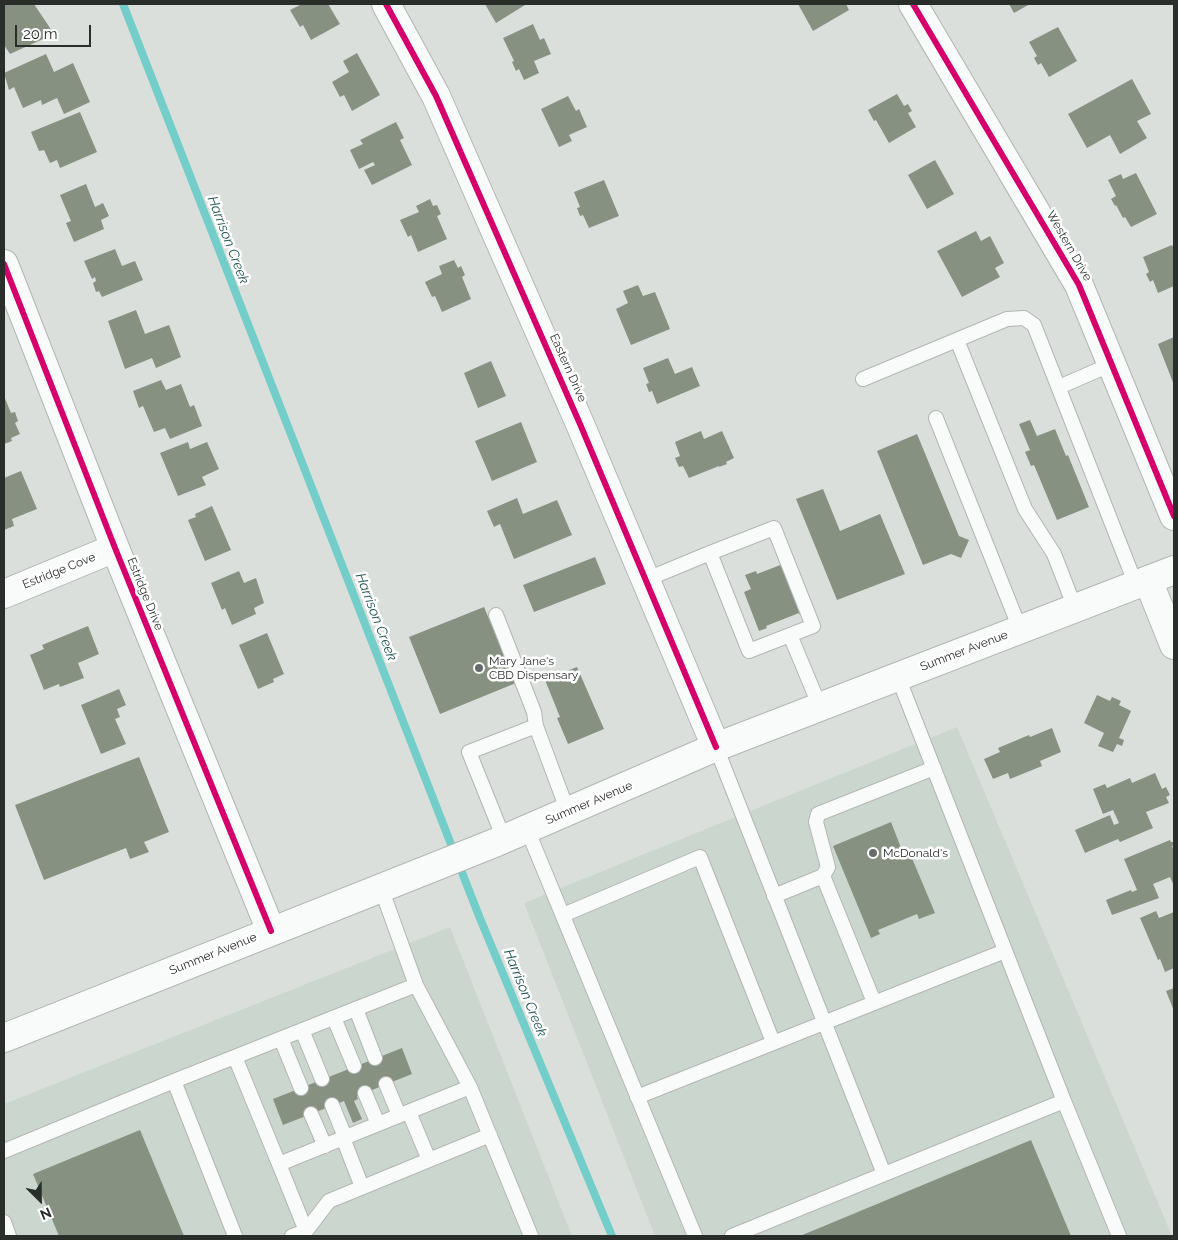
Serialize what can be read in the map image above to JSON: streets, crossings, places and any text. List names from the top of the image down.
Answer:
{
  "streets": {
    "street": [
      "Western Drive",
      "Eastern Drive",
      "Estridge Cove",
      "Estridge Drive",
      "Summer Avenue"
    ]
  },
  "crossings": [
    ["Eastern Drive", "Summer Avenue"],
    ["Estridge Cove", "Estridge Drive"],
    ["Estridge Drive", "Summer Avenue"]
  ],
  "water": ["Harrison Creek"],
  "places": ["Mary Jane's CBD Dispensary", "McDonald's"],
  "scale_bar": "20 m",
  "north": "bottom right"
}
